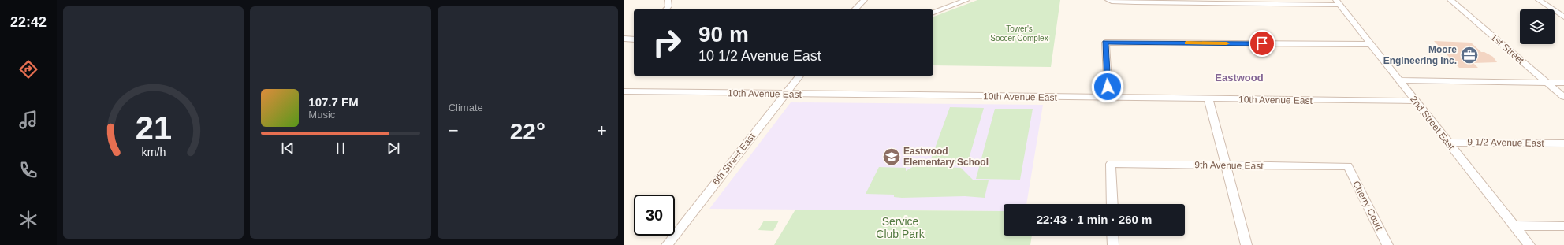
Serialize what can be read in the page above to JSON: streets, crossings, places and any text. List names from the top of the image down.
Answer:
{
  "streets": {
    "street": [
      "1st Street",
      "10th Avenue East",
      "2nd Street East",
      "9 1/2 Avenue East",
      "6th Street East",
      "9th Avenue East",
      "Cherry Court"
    ]
  },
  "crossings": [
    ["10th Avenue East", "2nd Street East"],
    ["10th Avenue East", "6th Street East"],
    ["2nd Street East", "9 1/2 Avenue East"],
    ["9th Avenue East", "Cherry Court"]
  ],
  "districts": ["Eastwood"],
  "parks": ["Tower's Soccer Complex", "Service Club Park"],
  "places": {
    "office": ["Moore Engineering Inc."],
    "school or university": ["Eastwood Elementary School"]
  },
  "page": {
    "tabs": "22:42",
    "tile": "Climate",
    "turn": ["90 m", "10 1/2 Avenue East"],
    "song": ["107.7 FM", "Music"],
    "heat": ["−", "22°", "+"],
    "limit": "30",
    "trip": "22:43 · 1 min · 260 m",
    "gauge": ["21", "km/h"]
  }
}
